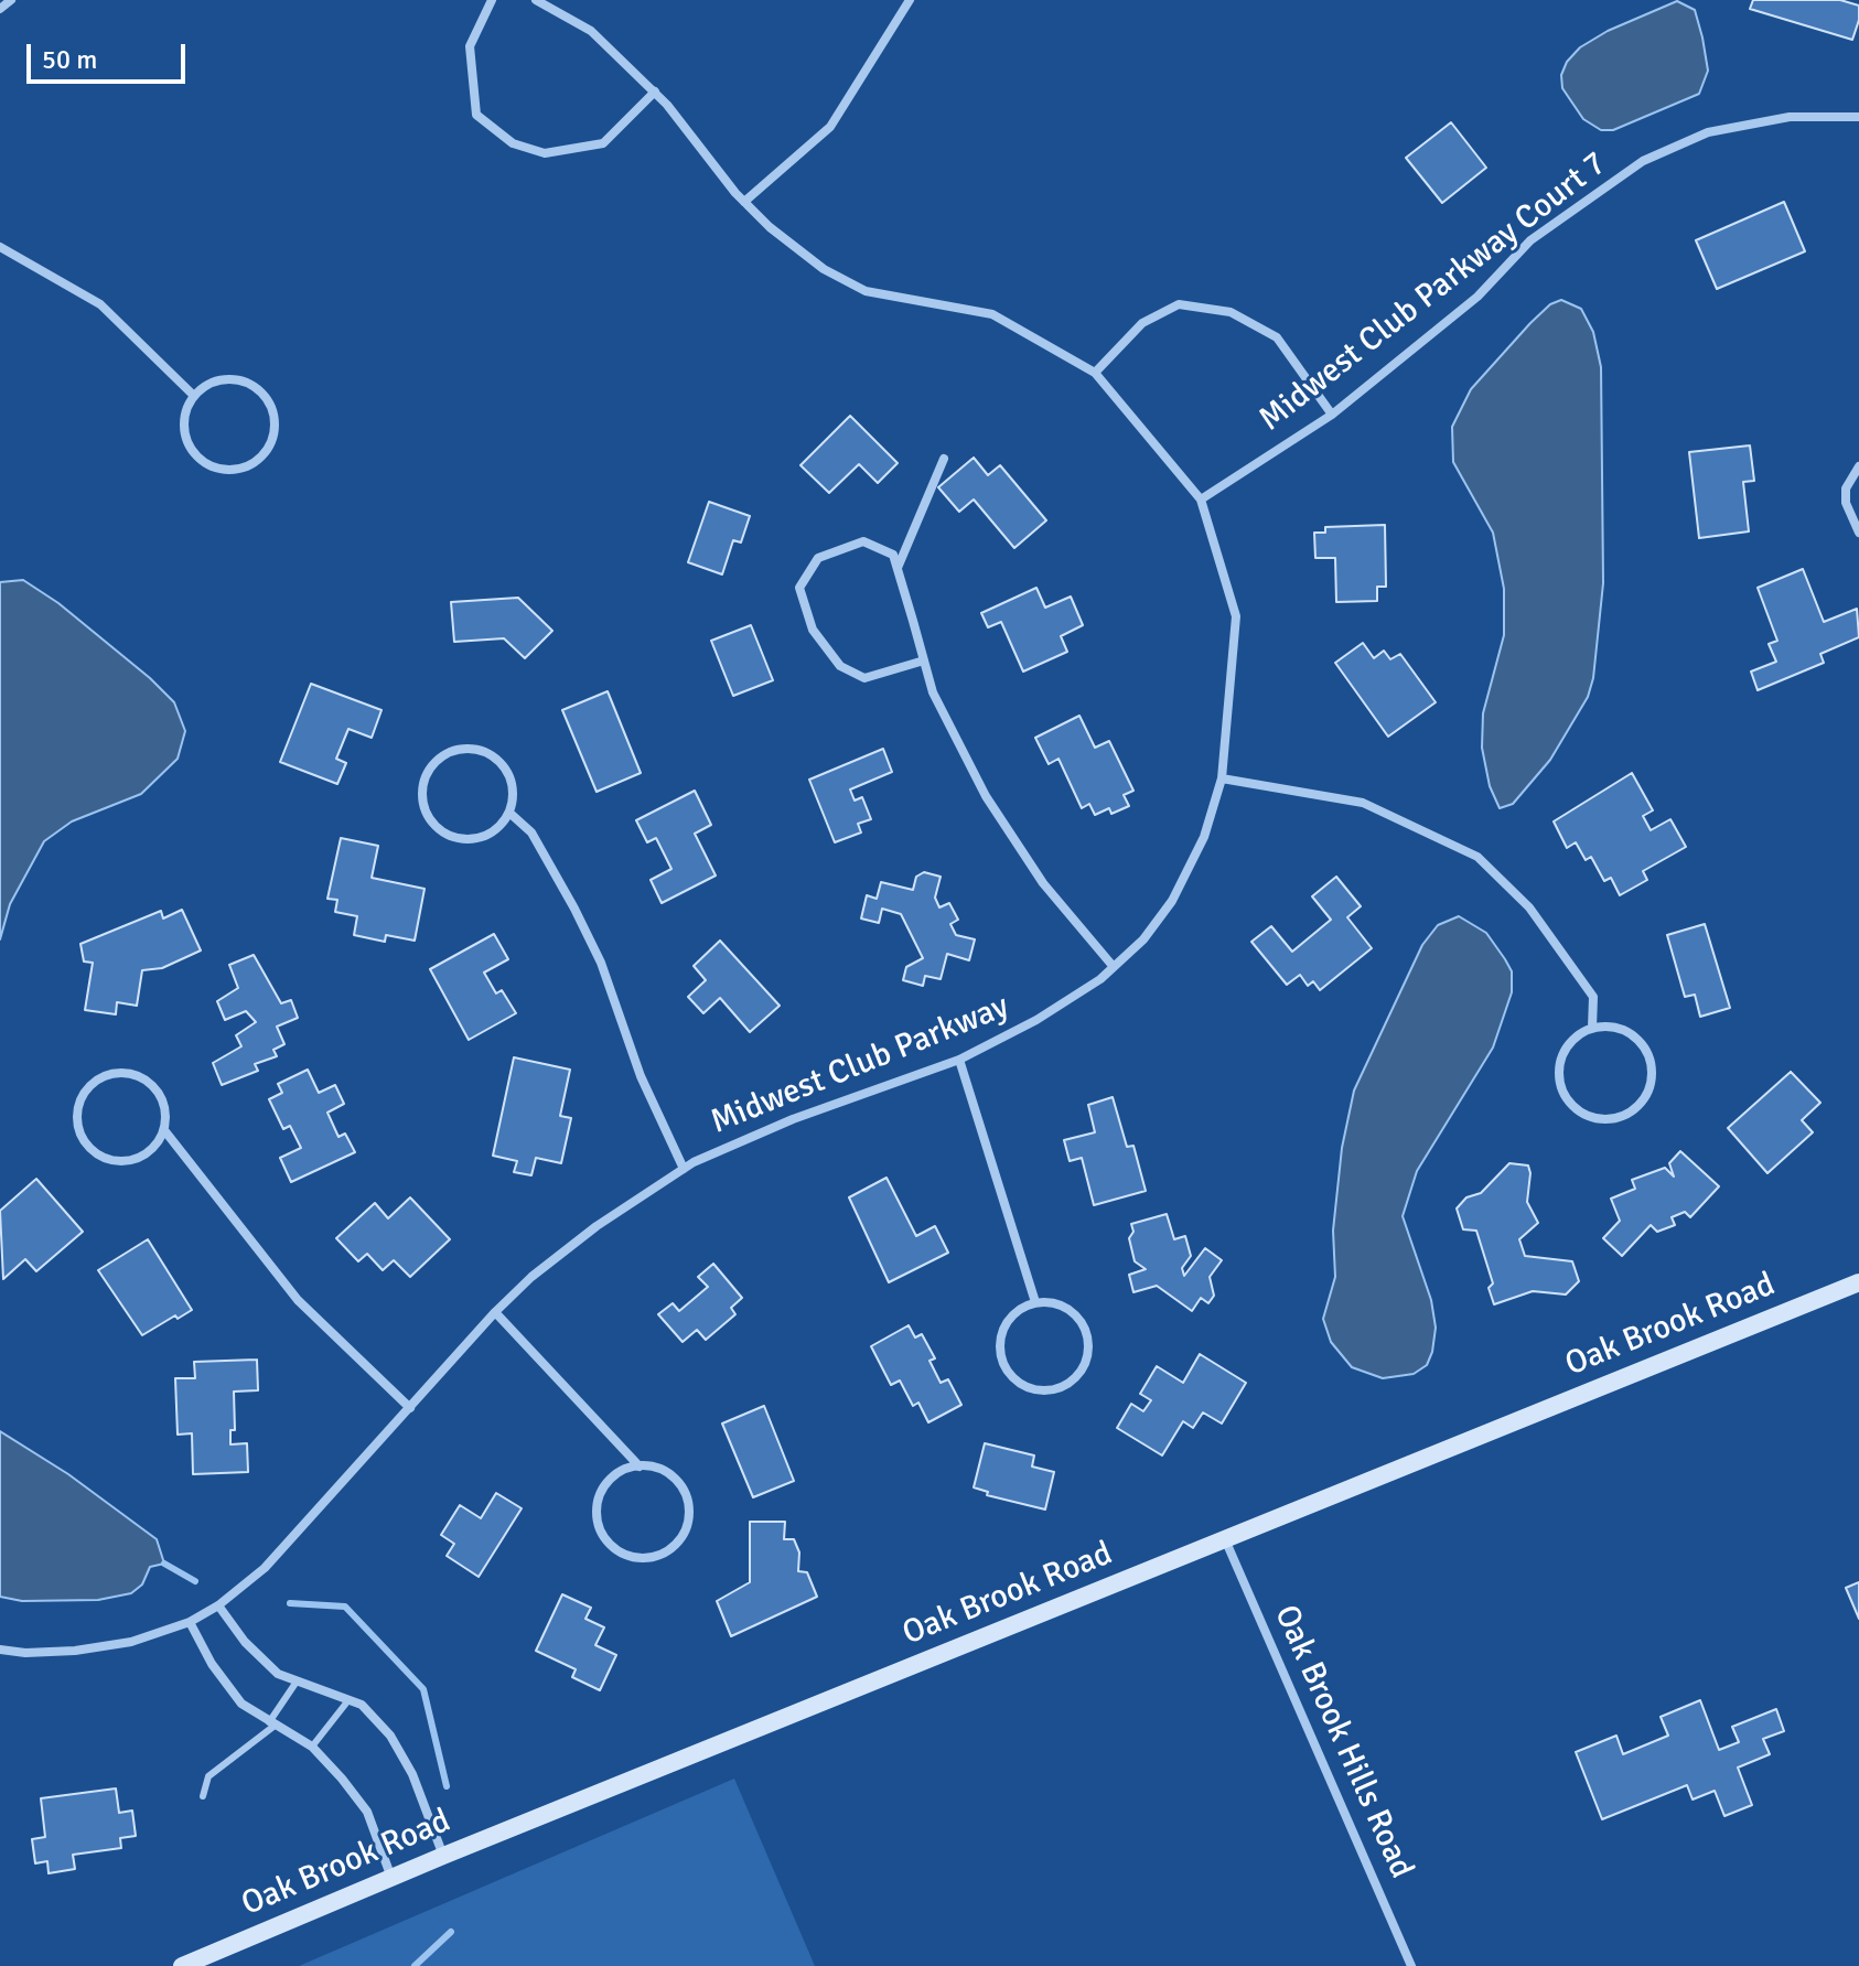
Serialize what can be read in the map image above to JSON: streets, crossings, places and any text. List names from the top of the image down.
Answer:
{
  "streets": {
    "main road": ["Oak Brook Road"],
    "street": ["Midwest Club Parkway Court 7", "Midwest Club Parkway", "Oak Brook Hills Road"]
  },
  "crossings": [
    ["Midwest Club Parkway Court 7", "Midwest Club Parkway"],
    ["Oak Brook Road", "Oak Brook Hills Road"]
  ],
  "scale_bar": "50 m"
}
